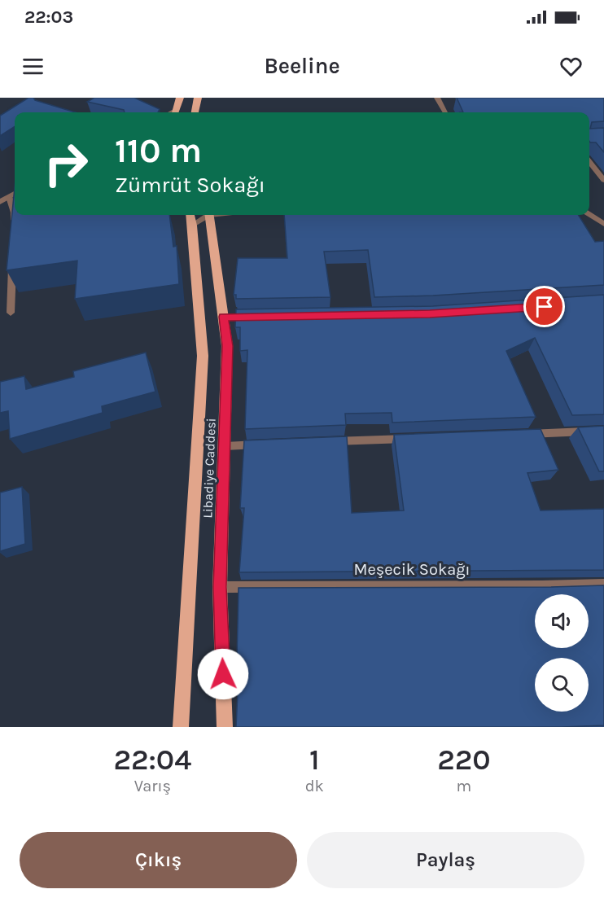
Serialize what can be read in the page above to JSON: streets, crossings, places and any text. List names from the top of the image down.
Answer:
{
  "streets": {
    "main road": ["Libadiye Caddesi"],
    "street": ["Meşecik Sokağı"]
  },
  "crossings": [
    ["Libadiye Caddesi", "Meşecik Sokağı"]
  ],
  "page": {
    "status": "22:03",
    "header": "Beeline",
    "turn": ["110 m", "Zümrüt Sokağı"],
    "eta": [
      "22:04",
      "Varış",
      "1",
      "dk",
      "220",
      "m"
    ],
    "buttons": ["Çıkış", "Paylaş"]
  }
}
